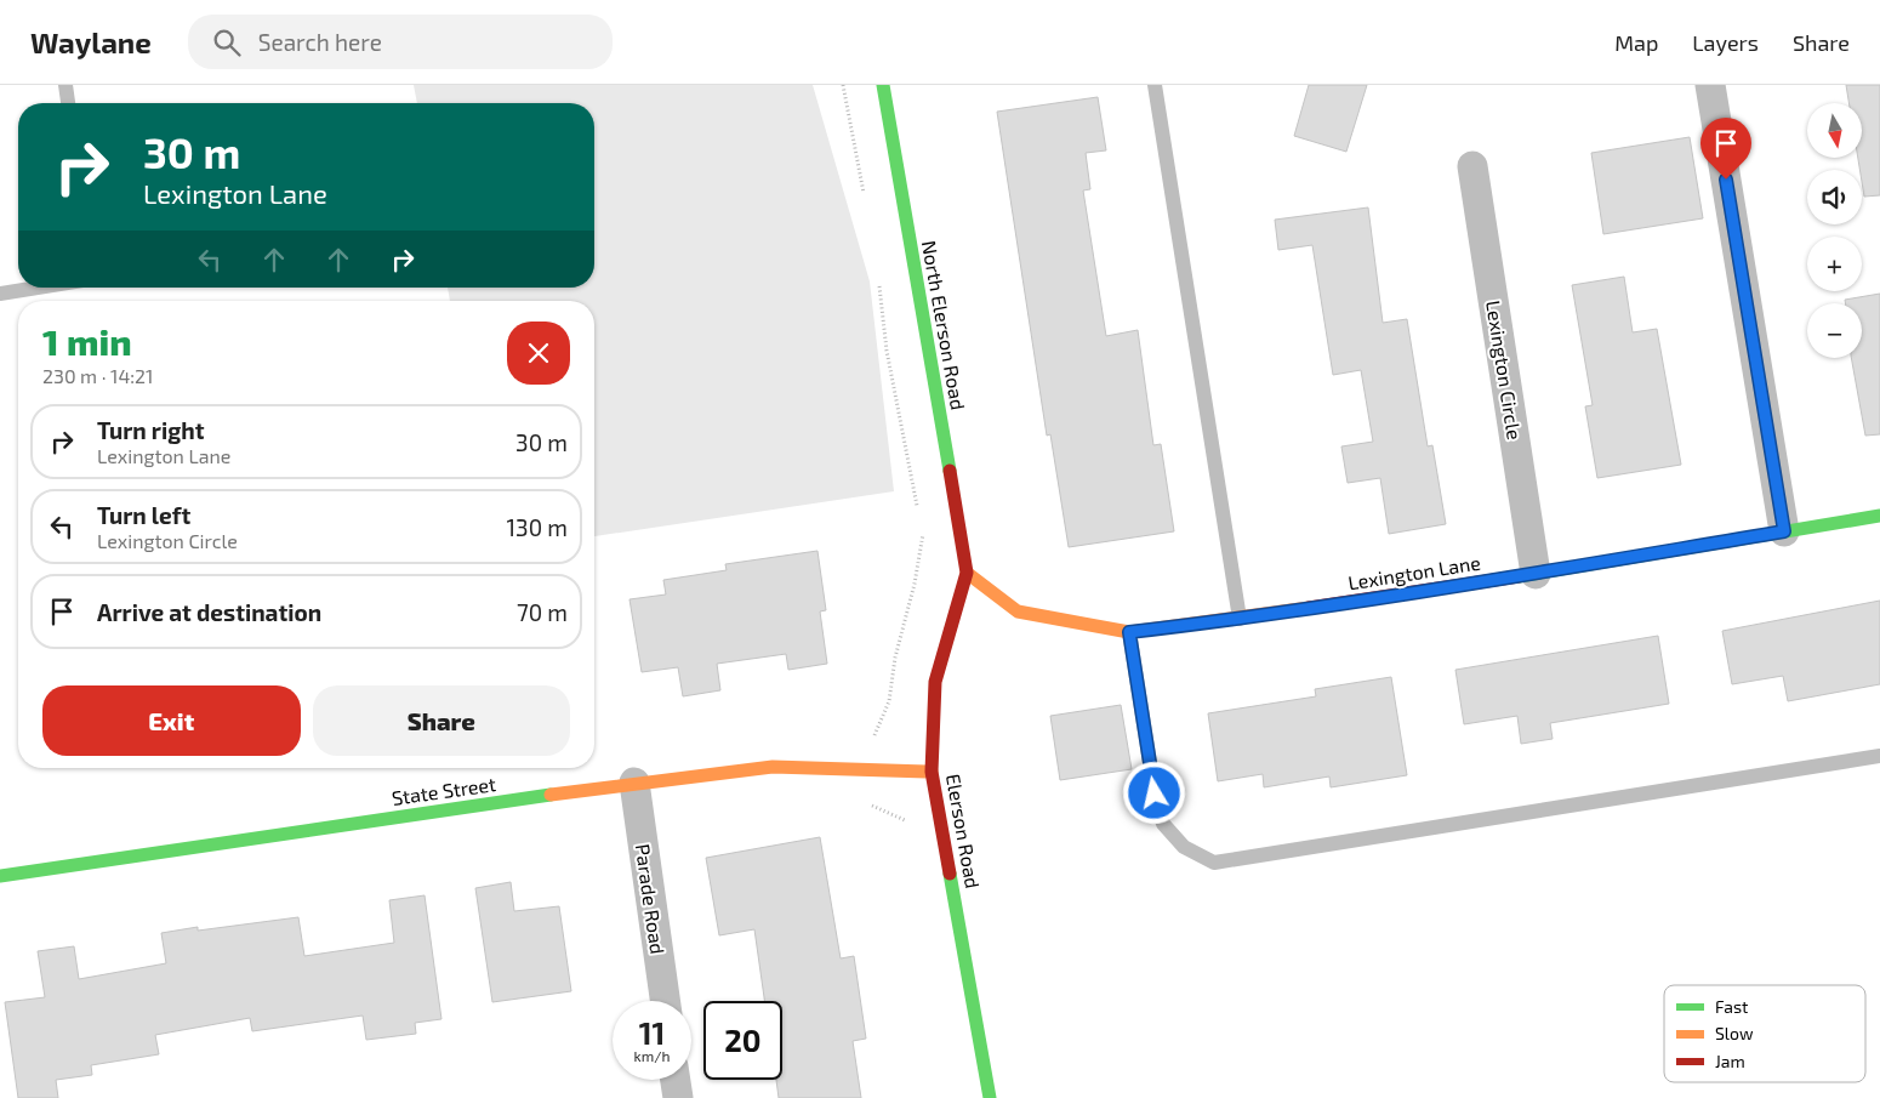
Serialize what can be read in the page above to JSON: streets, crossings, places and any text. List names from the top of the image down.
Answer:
{
  "streets": {
    "street": [
      "North Elerson Road",
      "Lexington Circle",
      "Lexington Lane",
      "State Street",
      "Elerson Road",
      "Parade Road"
    ]
  },
  "crossings": [
    ["North Elerson Road", "Lexington Lane"],
    ["North Elerson Road", "Elerson Road"],
    ["Lexington Circle", "Lexington Lane"],
    ["Lexington Lane", "Elerson Road"],
    ["State Street", "Elerson Road"],
    ["State Street", "Parade Road"]
  ],
  "legend": ["Fast", "Slow", "Jam"],
  "north": "bottom",
  "page": {
    "header": "Waylane",
    "search": "Search here",
    "nav": ["Map", "Layers", "Share"],
    "map_buttons": ["+", "−"],
    "turn": ["30 m", "Lexington Lane"],
    "heading": ["1 min", "230 m · 14:21"],
    "list": [
      {
        "name": "Turn right",
        "note": "Lexington Lane",
        "value": "30 m"
      },
      {
        "name": "Turn left",
        "note": "Lexington Circle",
        "value": "130 m"
      },
      {
        "name": "Arrive at destination",
        "value": "70 m"
      }
    ],
    "buttons": ["Exit", "Share"],
    "speed": "11 km/h",
    "limit": "20"
  }
}
